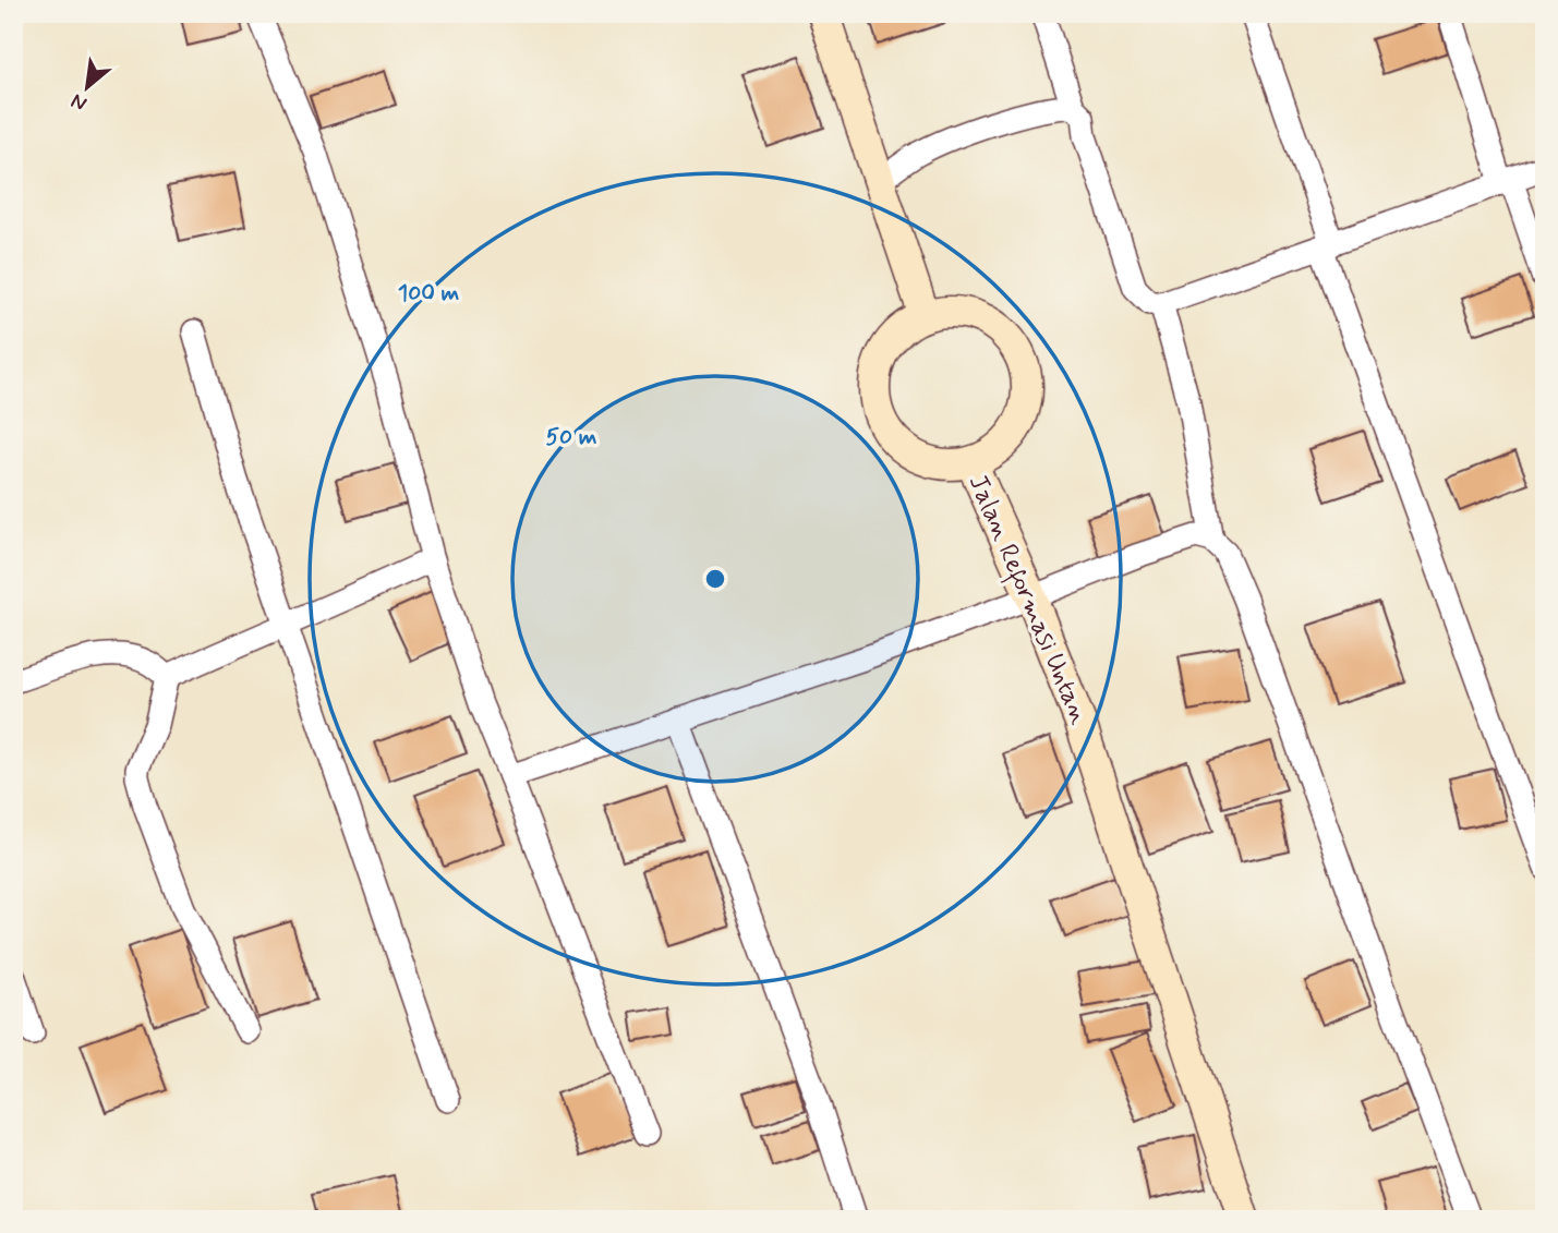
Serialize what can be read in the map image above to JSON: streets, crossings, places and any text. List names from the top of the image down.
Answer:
{
  "streets": {
    "street": ["Jalan Reformasi Untan"]
  },
  "north": "bottom left",
  "rings": ["100 m", "50 m"]
}
